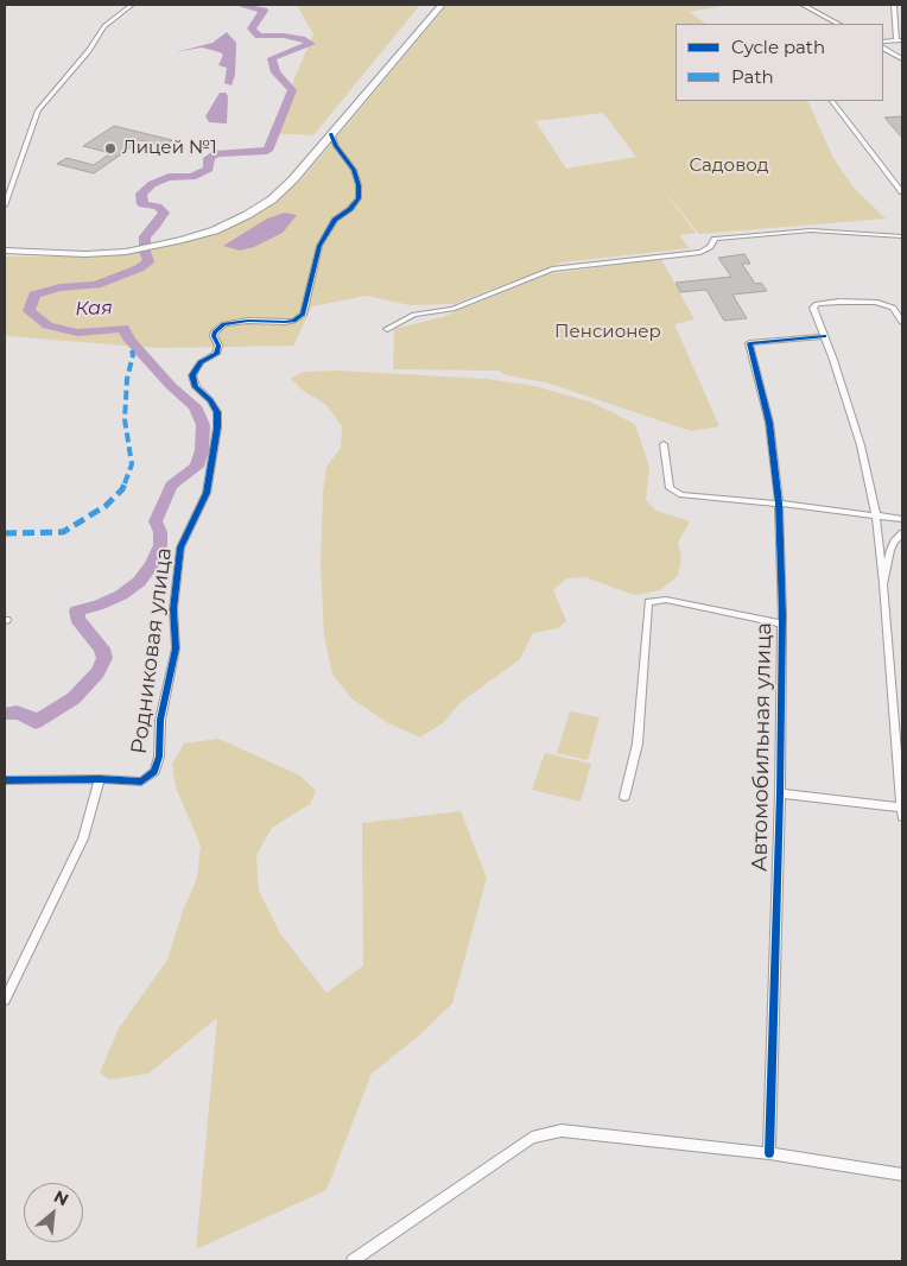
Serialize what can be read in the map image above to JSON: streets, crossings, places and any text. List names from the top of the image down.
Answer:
{
  "streets": {
    "street": ["Родниковая улица", "Автомобильная улица"]
  },
  "water": ["Кая"],
  "parks": ["Садовод", "Пенсионер"],
  "places": ["Лицей №1"],
  "legend": ["Cycle path", "Path"],
  "north": "top right"
}
